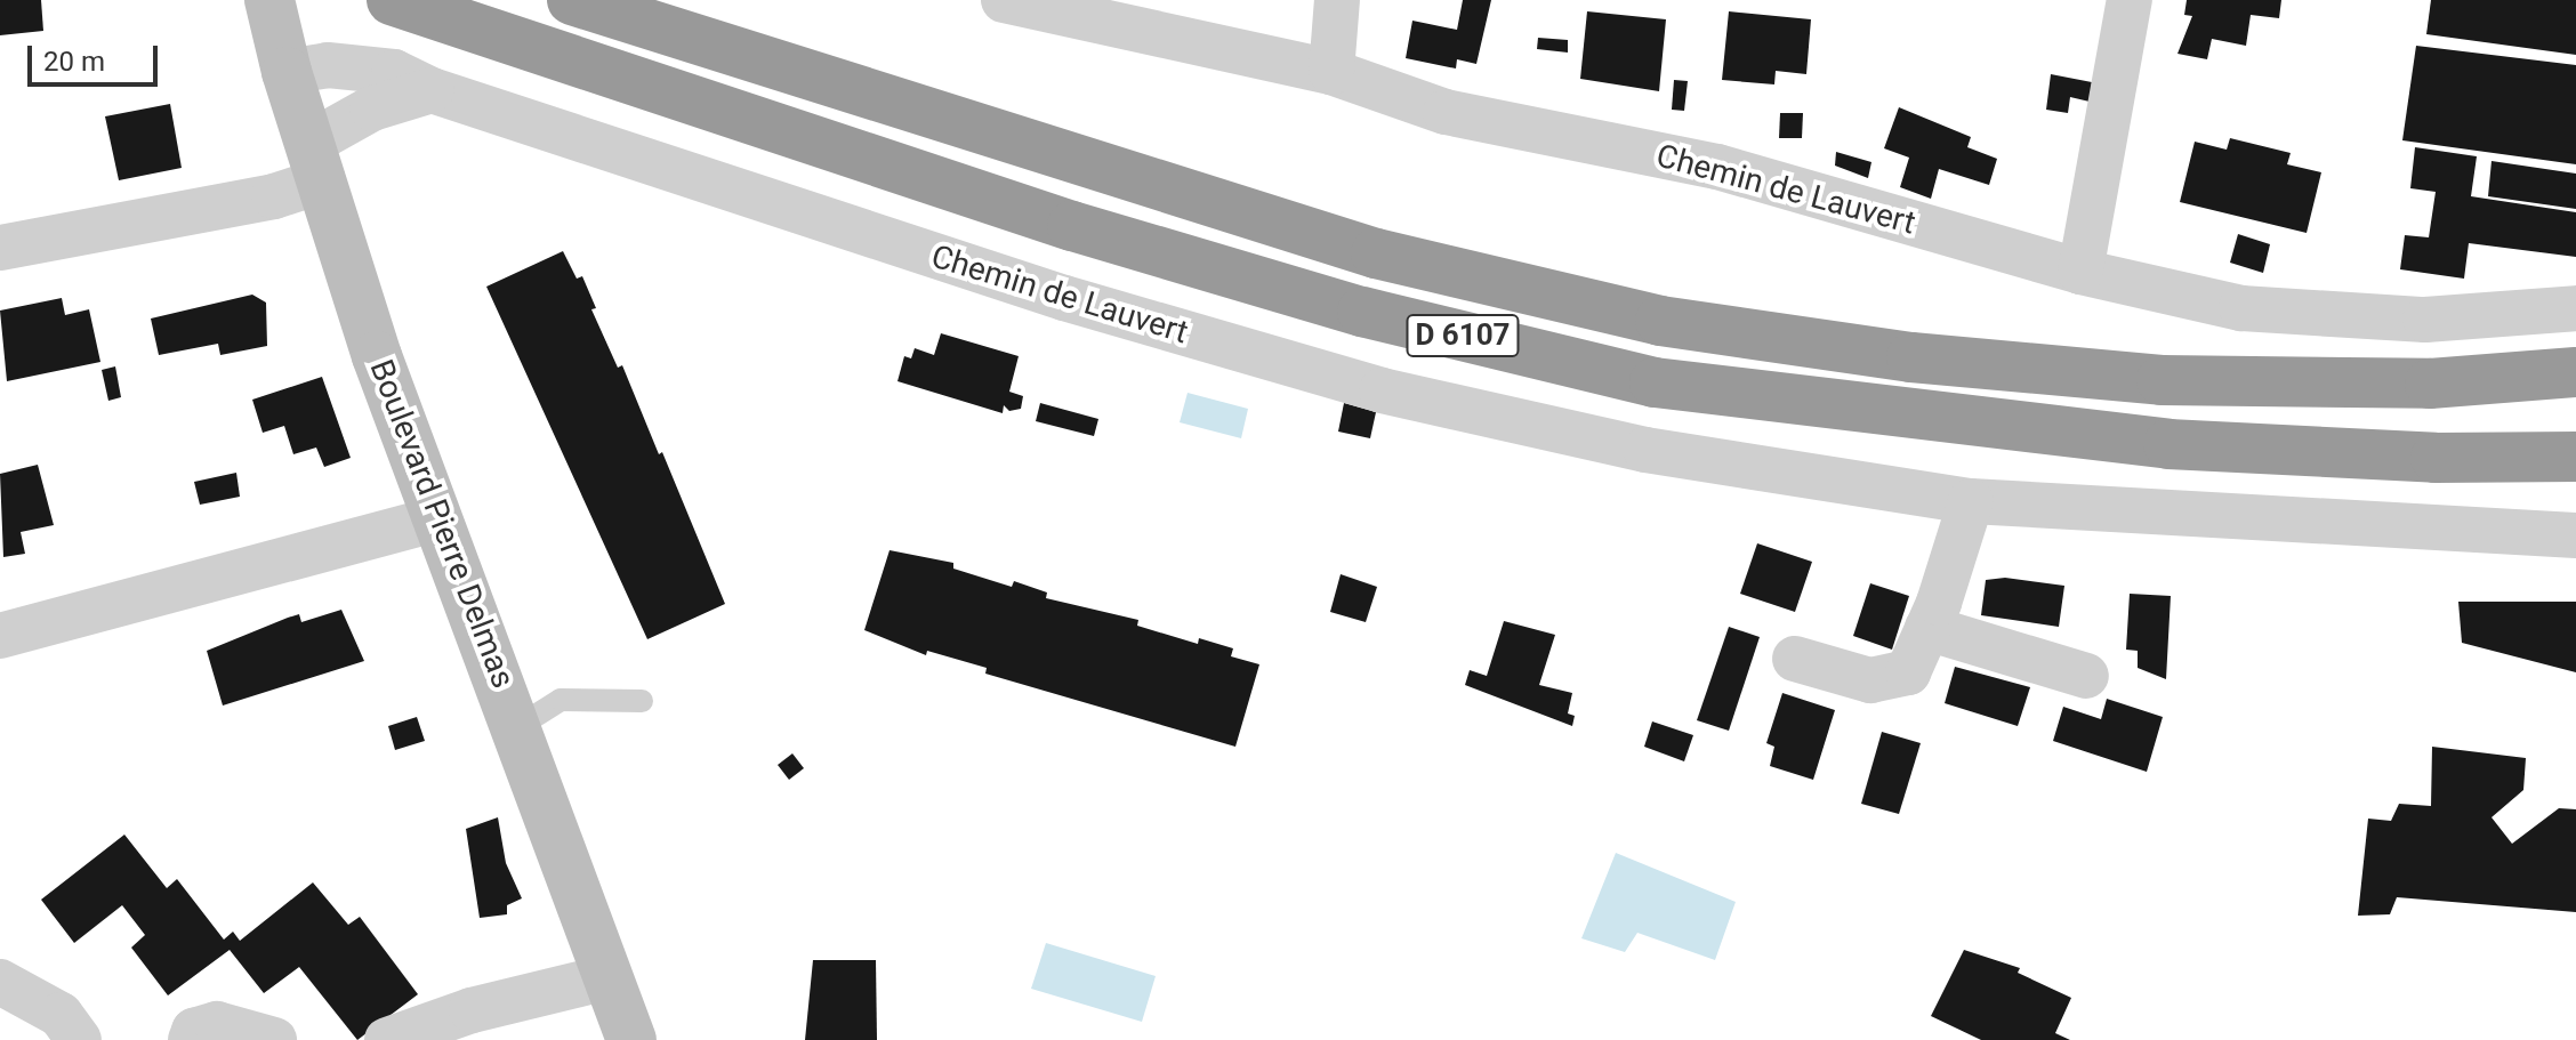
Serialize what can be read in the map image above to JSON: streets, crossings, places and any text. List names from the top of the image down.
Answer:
{
  "streets": {
    "highway": ["D 6107"],
    "street": ["Chemin de Lauvert", "Boulevard Pierre Delmas"]
  },
  "crossings": [
    ["Chemin de Lauvert", "Boulevard Pierre Delmas"]
  ],
  "scale_bar": "20 m"
}
